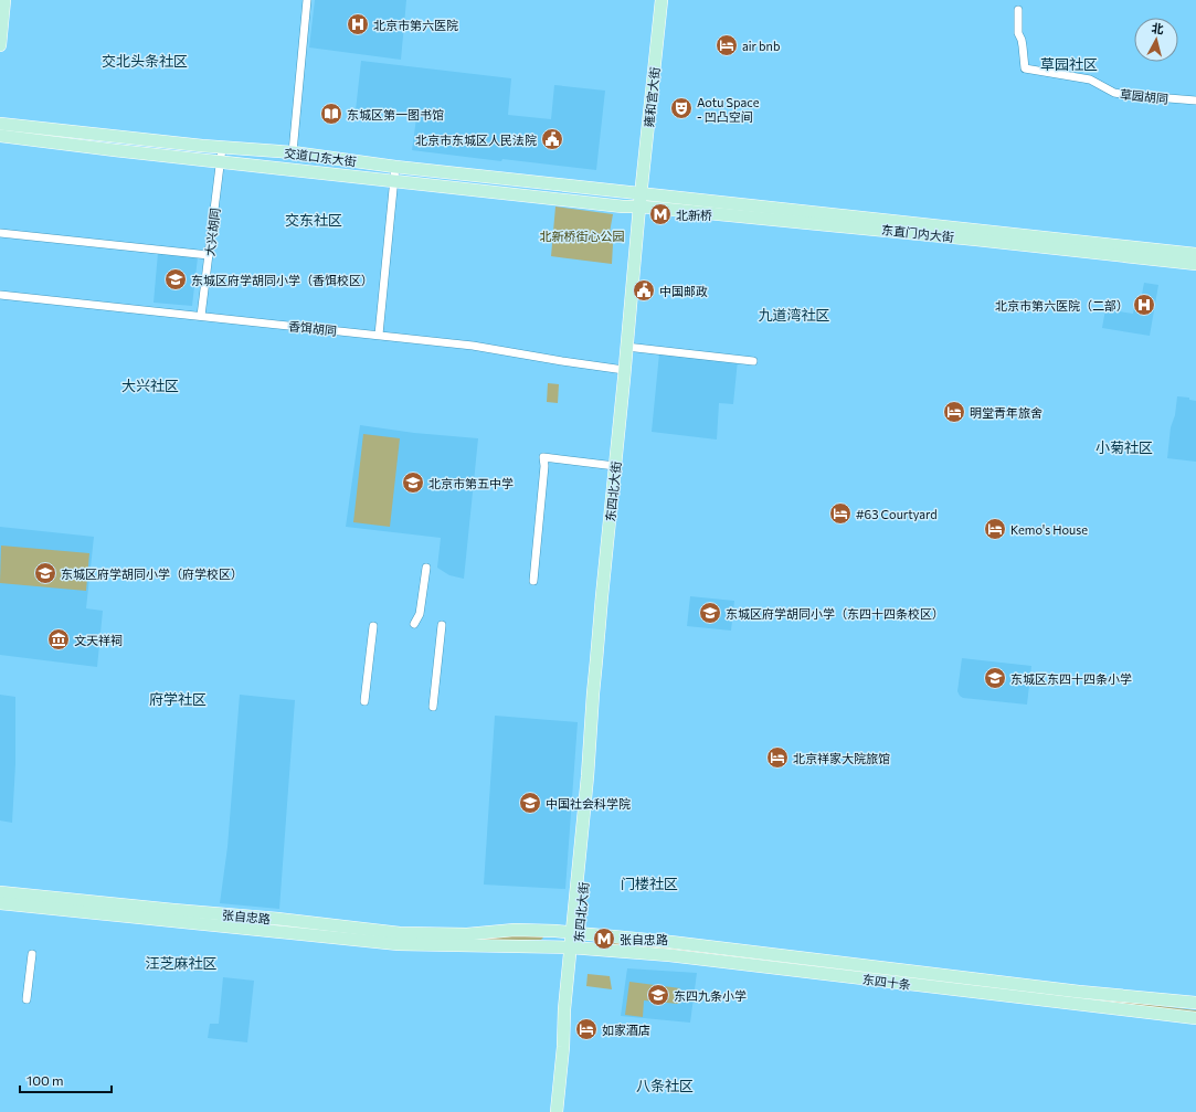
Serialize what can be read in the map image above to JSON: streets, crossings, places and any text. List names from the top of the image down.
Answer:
{
  "streets": {
    "main road": [
      "雍和宫大街",
      "交道口东大街",
      "东直门内大街",
      "东四北大街",
      "张自忠路",
      "东四十条"
    ],
    "street": ["草园胡同", "大兴胡同", "香饵胡同"]
  },
  "crossings": [
    ["雍和宫大街", "交道口东大街"],
    ["雍和宫大街", "东直门内大街"],
    ["雍和宫大街", "东四北大街"],
    ["交道口东大街", "大兴胡同"],
    ["交道口东大街", "东直门内大街"],
    ["交道口东大街", "东四北大街"],
    ["大兴胡同", "香饵胡同"],
    ["东直门内大街", "东四北大街"],
    ["香饵胡同", "东四北大街"],
    ["东四北大街", "张自忠路"],
    ["东四北大街", "东四十条"],
    ["张自忠路", "东四十条"]
  ],
  "districts": [
    "交北头条社区",
    "草园社区",
    "交东社区",
    "九道湾社区",
    "大兴社区",
    "小菊社区",
    "府学社区",
    "门楼社区",
    "汪芝麻社区",
    "八条社区"
  ],
  "parks": ["北新桥街心公园"],
  "places": {
    "hospital": ["北京市第六医院", "北京市第六医院（二部）"],
    "hotel": [
      "air bnb",
      "明堂青年旅舍",
      "#63 Courtyard",
      "Kemo's House",
      "北京祥家大院旅馆",
      "如家酒店"
    ],
    "theatre": ["Aotu Space - 凹凸空间"],
    "library": ["东城区第一图书馆"],
    "public building": ["北京市东城区人民法院", "中国邮政"],
    "metro station": ["北新桥", "张自忠路"],
    "school or university": [
      "东城区府学胡同小学（香饵校区）",
      "北京市第五中学",
      "东城区府学胡同小学（府学校区）",
      "东城区府学胡同小学（东四十四条校区）",
      "东城区东四十四条小学",
      "中国社会科学院",
      "东四九条小学"
    ],
    "museum": ["文天祥祠"]
  },
  "scale_bar": "100 m",
  "north": "top"
}
